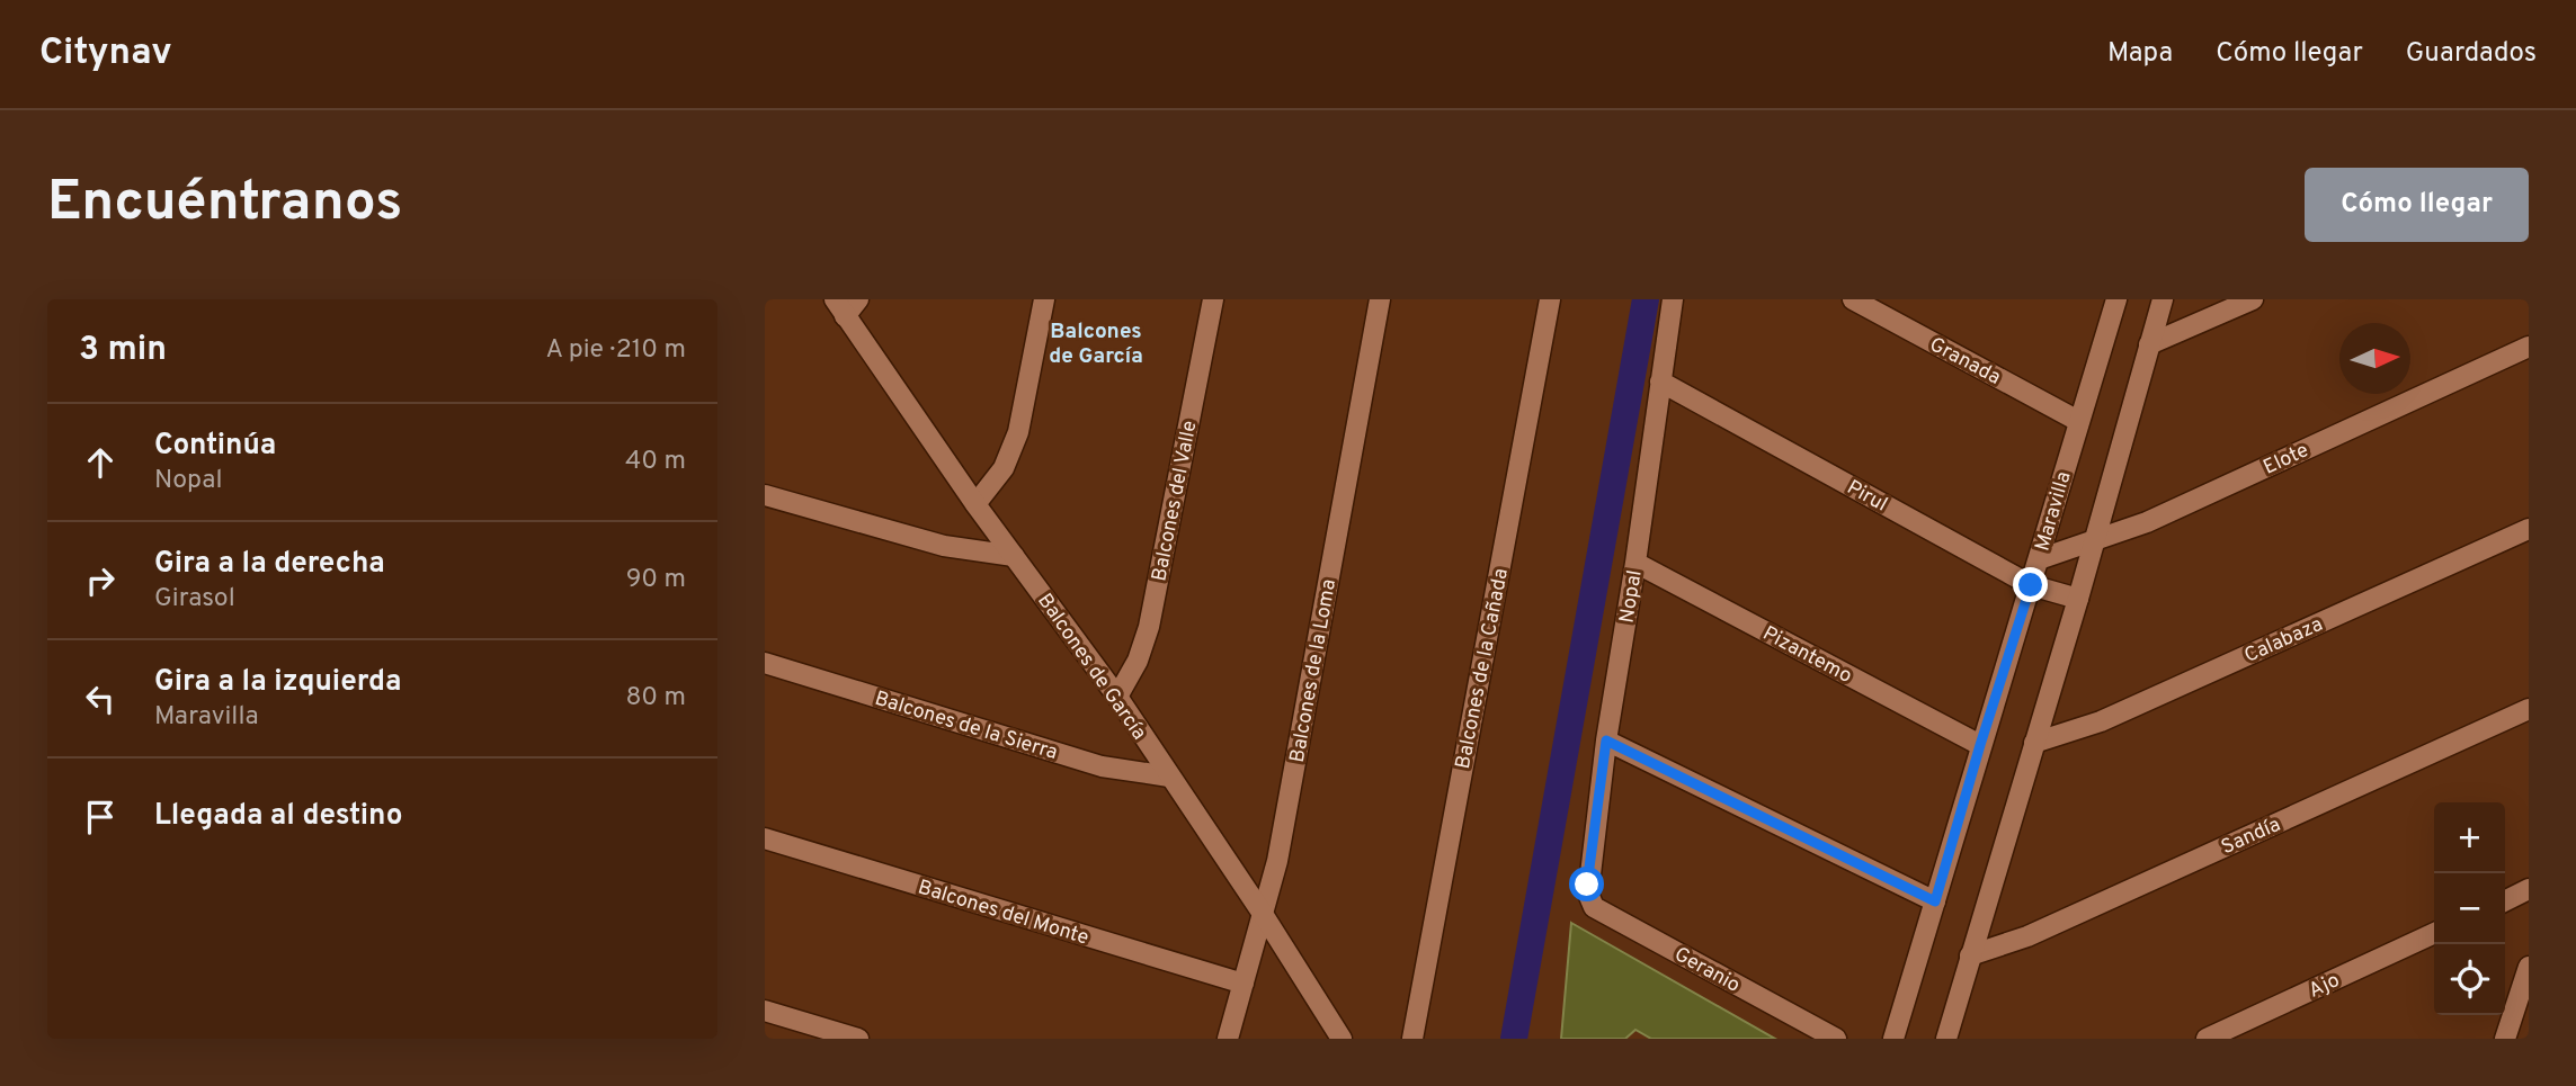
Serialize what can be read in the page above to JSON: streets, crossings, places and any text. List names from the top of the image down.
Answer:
{
  "streets": {
    "street": [
      "Granada",
      "Elote",
      "Pirul",
      "Balcones del Valle",
      "Maravilla",
      "Nopal",
      "Calabaza",
      "Pizantemo",
      "Balcones de García",
      "Balcones de la Cañada",
      "Balcones de la Loma",
      "Balcones de la Sierra",
      "Sandía",
      "Balcones del Monte",
      "Geranio",
      "Ajo"
    ]
  },
  "crossings": [
    ["Granada", "Maravilla"],
    ["Elote", "Maravilla"],
    ["Pirul", "Maravilla"],
    ["Pirul", "Nopal"],
    ["Balcones del Valle", "Balcones de García"],
    ["Maravilla", "Pizantemo"],
    ["Nopal", "Pizantemo"],
    ["Nopal", "Geranio"],
    ["Balcones de García", "Balcones de la Loma"],
    ["Balcones de García", "Balcones de la Sierra"],
    ["Balcones de la Loma", "Balcones del Monte"]
  ],
  "districts": ["Balcones de García"],
  "north": "right",
  "page": {
    "header": "Citynav",
    "nav": ["Mapa", "Cómo llegar", "Guardados"],
    "buttons": "Cómo llegar",
    "title": "Encuéntranos",
    "heading": ["3 min", "A pie · 210 m"],
    "list": [
      ["Continúa", "Nopal", "40 m"],
      ["Gira a la derecha", "Girasol", "90 m"],
      ["Gira a la izquierda", "Maravilla", "80 m"],
      "Llegada al destino"
    ],
    "map_buttons": ["+", "−"]
  }
}
